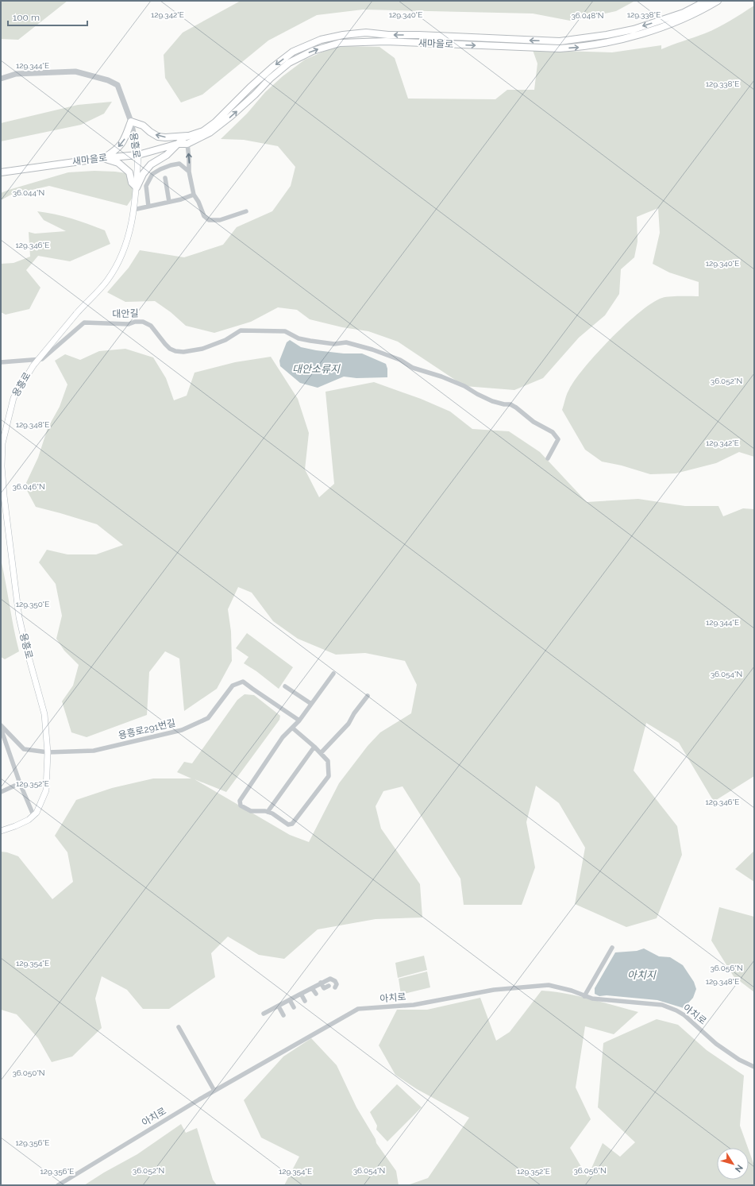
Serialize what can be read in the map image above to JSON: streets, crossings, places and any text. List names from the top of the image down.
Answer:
{
  "streets": {
    "main road": ["새마을로", "용흥로"],
    "street": ["대안길", "용흥로291번길", "아치로"]
  },
  "crossings": [
    ["새마을로", "용흥로"],
    ["용흥로", "용흥로291번길"]
  ],
  "water": ["대안소류지", "아치지"],
  "scale_bar": "100 m",
  "north": "bottom right",
  "coordinates": [
    "129.342°E",
    "129.340°E",
    "129.338°E",
    "36.048°N",
    "129.344°E",
    "36.044°N",
    "129.346°E",
    "36.052°N",
    "129.348°E",
    "36.046°N",
    "129.350°E",
    "36.054°N",
    "129.352°E",
    "129.354°E",
    "36.056°N",
    "36.050°N",
    "129.356°E"
  ]
}
